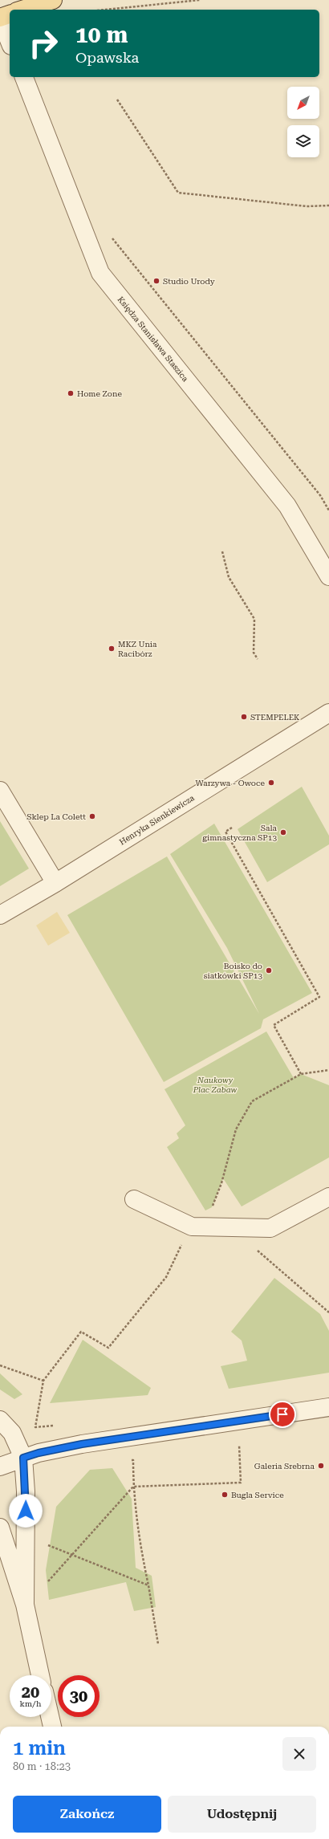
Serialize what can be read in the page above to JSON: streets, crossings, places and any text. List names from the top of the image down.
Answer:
{
  "streets": {
    "street": ["Księdza Stanisława Staszica", "Henryka Sienkiewicza"]
  },
  "parks": ["Naukowy Plac Zabaw"],
  "places": [
    "Studio Urody",
    "Home Zone",
    "MKZ Unia Racibórz",
    "STEMPELEK",
    "Warzywa - Owoce",
    "Sklep La Colett",
    "Sala gimnastyczna SP13",
    "Boisko do siatkówki SP13",
    "Galeria Srebrna",
    "Bugla Service"
  ],
  "north": "bottom left",
  "page": {
    "turn": ["10 m", "Opawska"],
    "speed": "20 km/h",
    "limit": "30",
    "heading": ["1 min", "80 m · 18:23"],
    "buttons": ["Zakończ", "Udostępnij"]
  }
}
